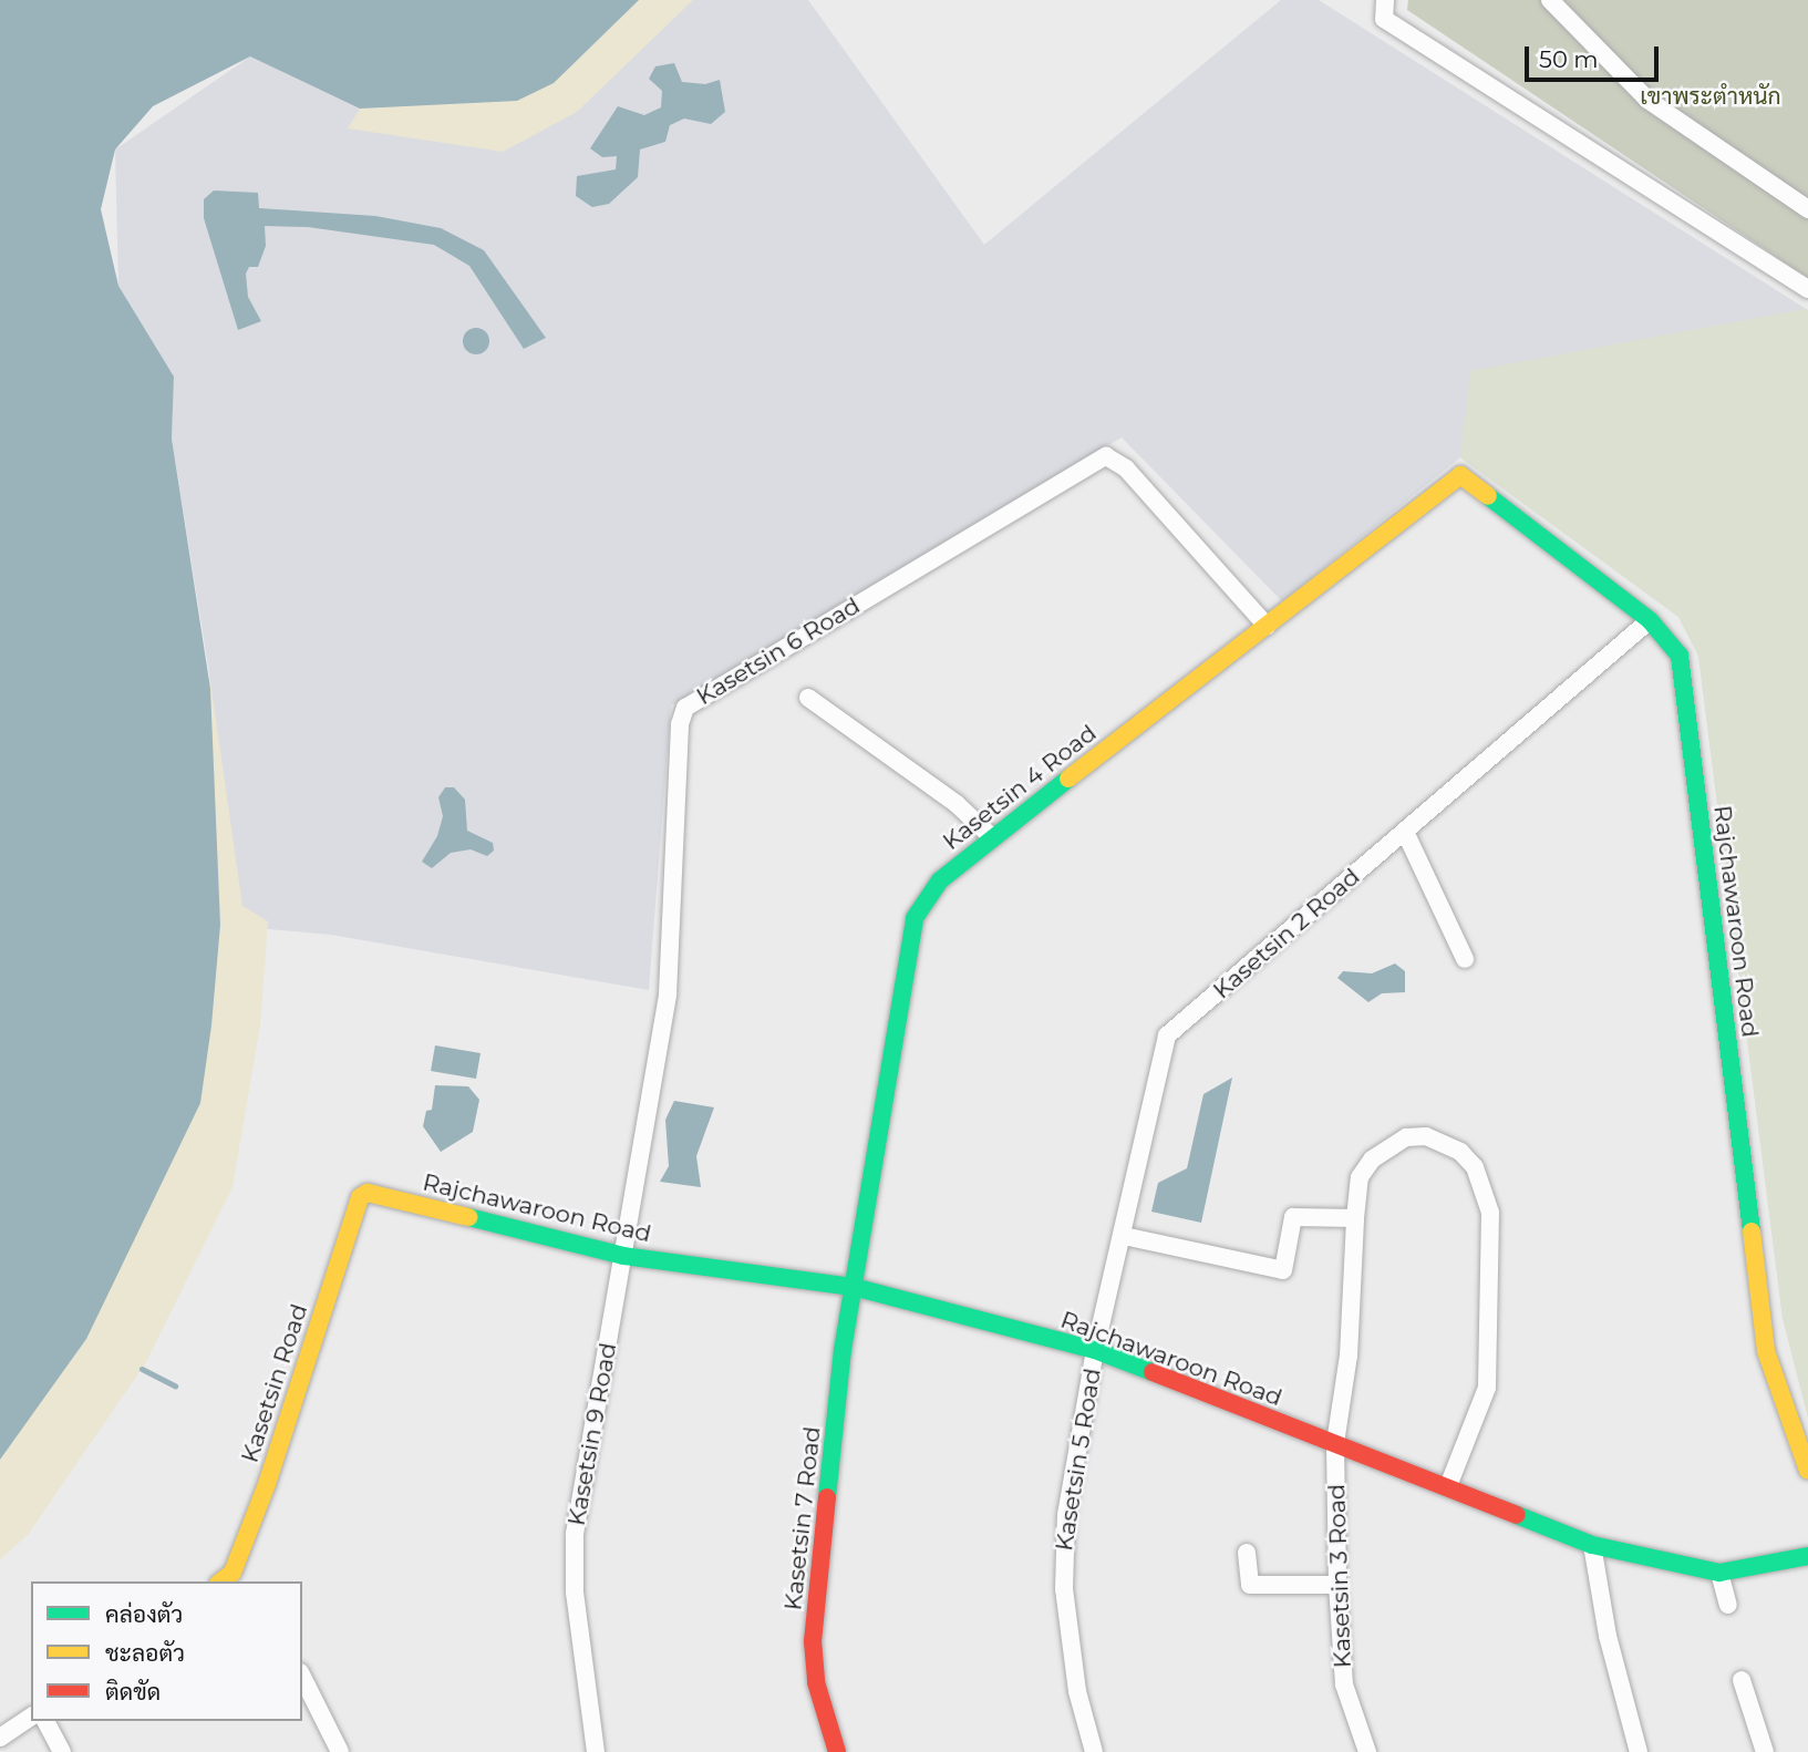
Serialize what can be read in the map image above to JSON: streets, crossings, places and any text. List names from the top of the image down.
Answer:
{
  "streets": {
    "street": [
      "Kasetsin 6 Road",
      "Kasetsin 4 Road",
      "Rajchawaroon Road",
      "Kasetsin 2 Road",
      "Kasetsin Road",
      "Kasetsin 9 Road",
      "Kasetsin 5 Road",
      "Kasetsin 7 Road",
      "Kasetsin 3 Road"
    ]
  },
  "crossings": [
    ["Kasetsin 6 Road", "Kasetsin 4 Road"],
    ["Kasetsin 6 Road", "Rajchawaroon Road"],
    ["Kasetsin 6 Road", "Kasetsin 9 Road"],
    ["Kasetsin 4 Road", "Rajchawaroon Road"],
    ["Kasetsin 4 Road", "Kasetsin 7 Road"],
    ["Rajchawaroon Road", "Kasetsin 2 Road"],
    ["Rajchawaroon Road", "Kasetsin Road"],
    ["Rajchawaroon Road", "Kasetsin 9 Road"],
    ["Rajchawaroon Road", "Kasetsin 5 Road"],
    ["Rajchawaroon Road", "Kasetsin 7 Road"],
    ["Rajchawaroon Road", "Kasetsin 3 Road"],
    ["Kasetsin 2 Road", "Kasetsin 5 Road"]
  ],
  "parks": ["เขาพระตำหนัก"],
  "legend": ["คล่องตัว", "ชะลอตัว", "ติดขัด"],
  "scale_bar": "50 m"
}
